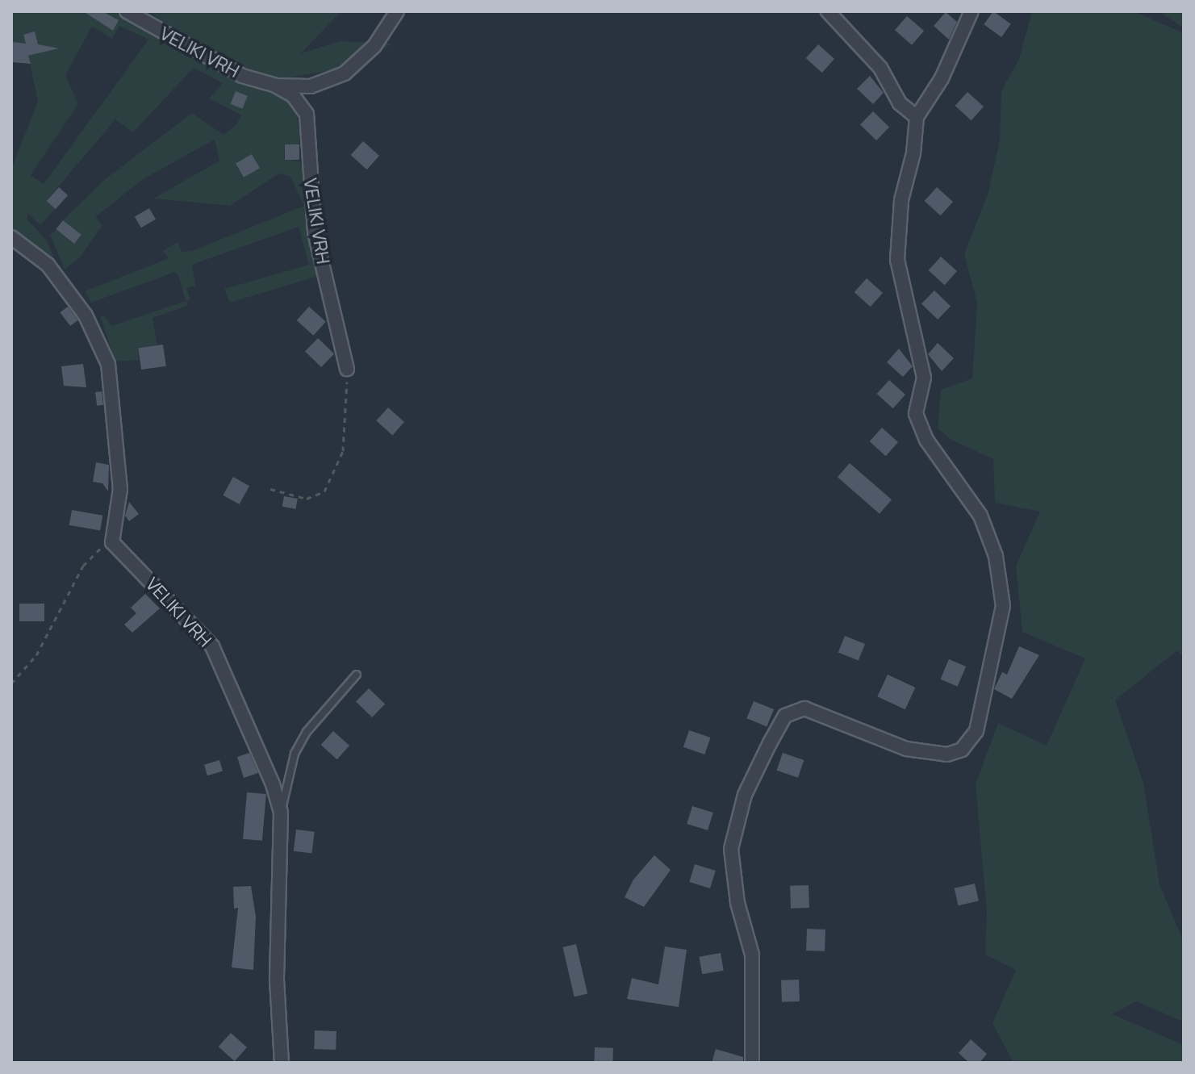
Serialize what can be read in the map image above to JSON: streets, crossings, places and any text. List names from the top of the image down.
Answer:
{
  "streets": {
    "street": ["VELIKI VRH"]
  }
}
